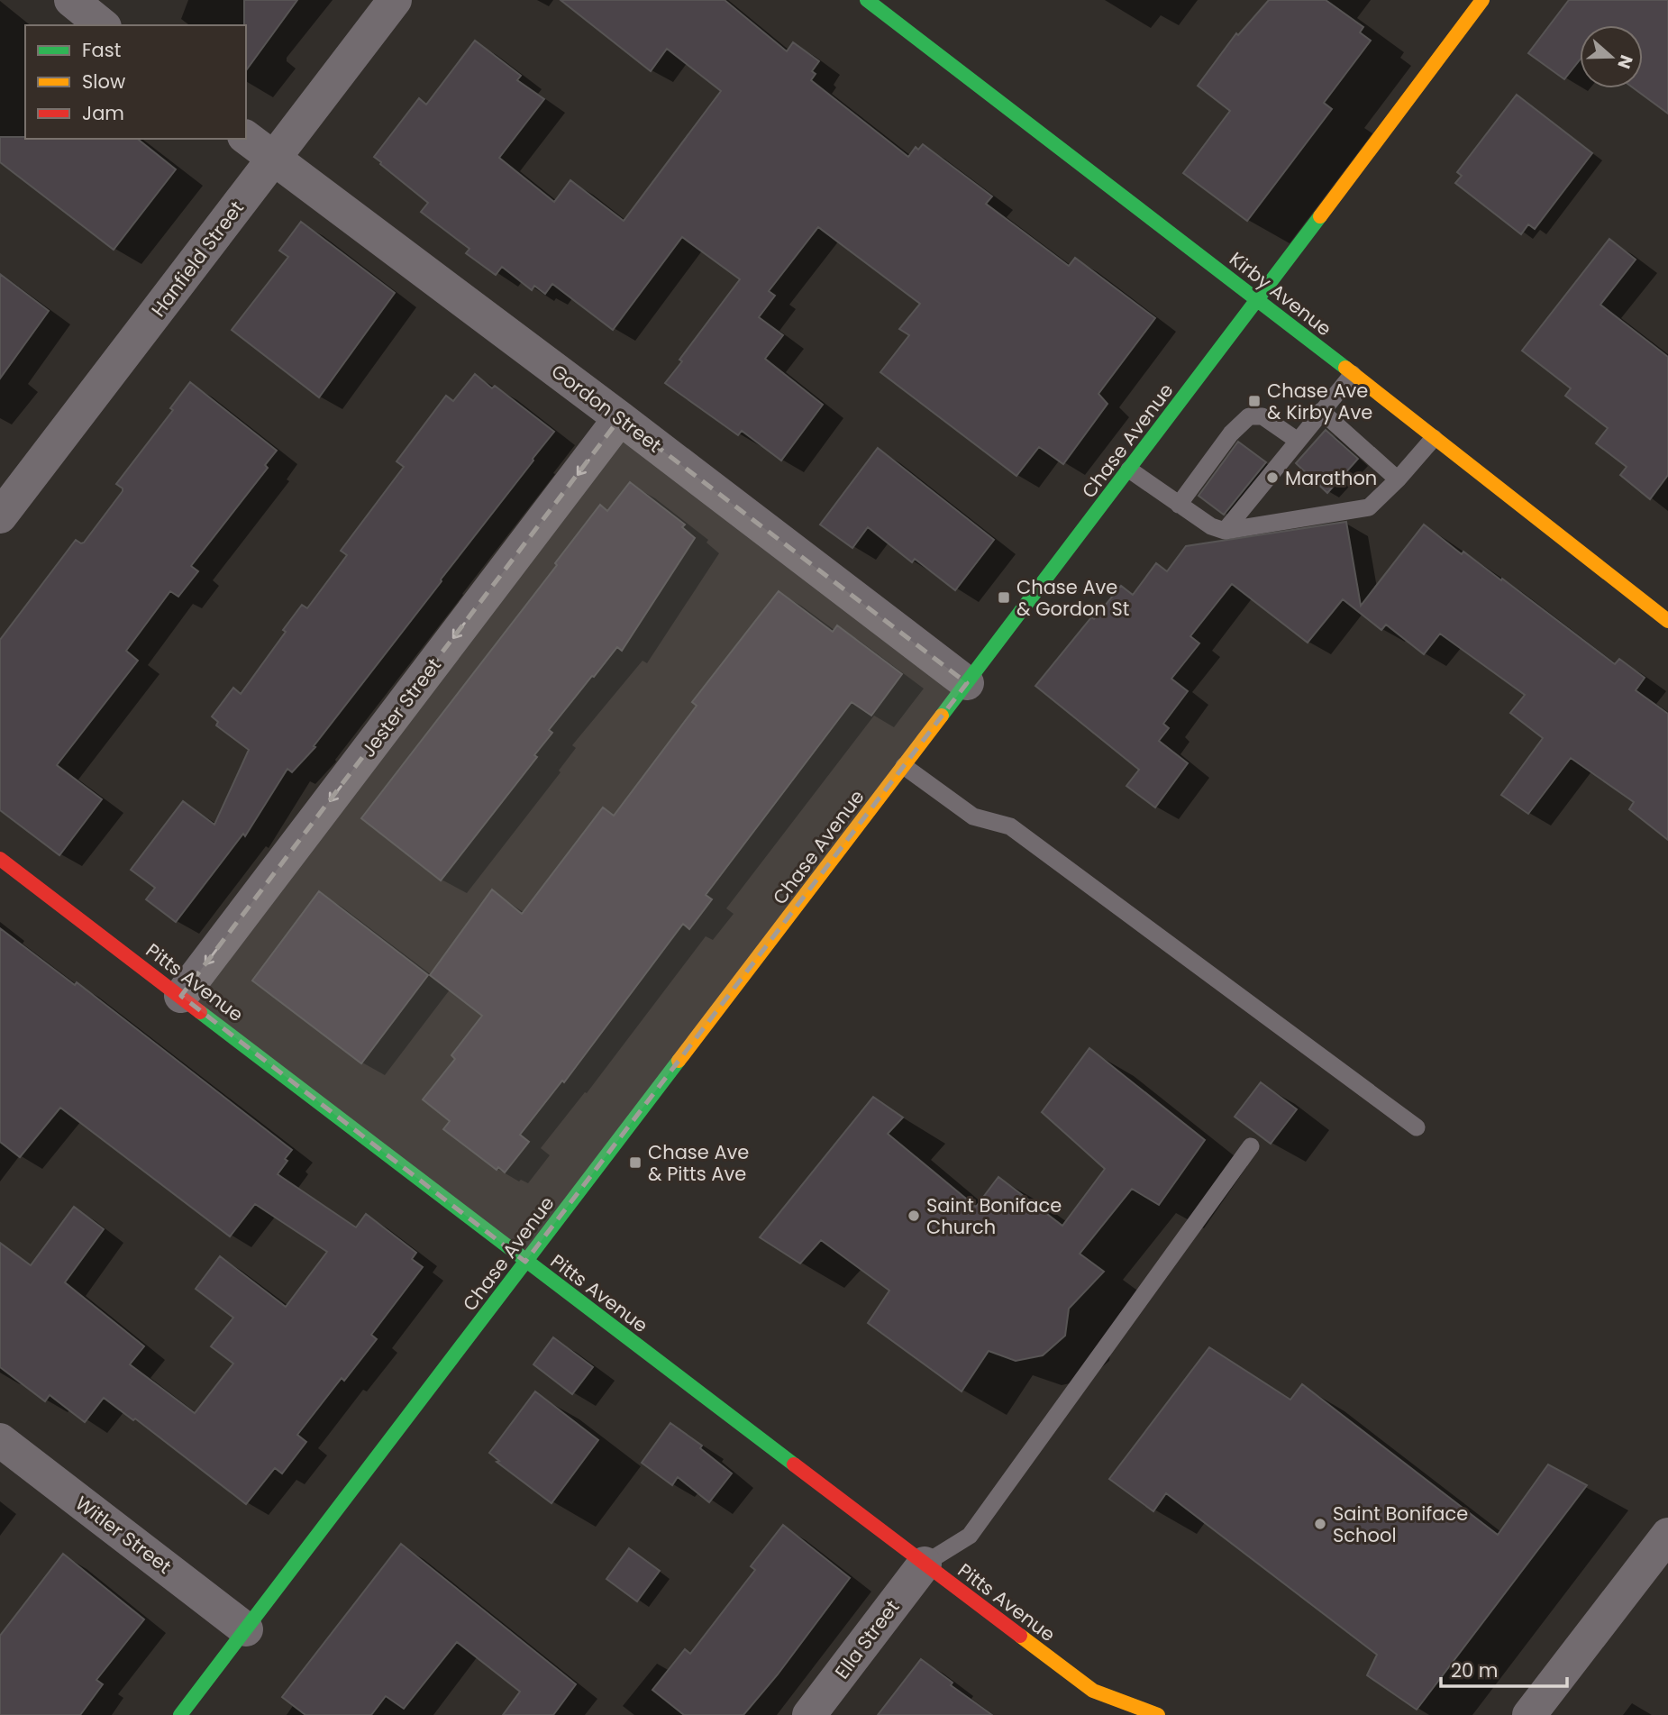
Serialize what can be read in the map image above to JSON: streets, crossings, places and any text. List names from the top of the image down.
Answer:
{
  "streets": {
    "street": [
      "Hanfield Street",
      "Kirby Avenue",
      "Gordon Street",
      "Chase Avenue",
      "Jester Street",
      "Pitts Avenue",
      "Witler Street",
      "Ella Street"
    ]
  },
  "crossings": [
    ["Hanfield Street", "Gordon Street"],
    ["Kirby Avenue", "Chase Avenue"],
    ["Gordon Street", "Chase Avenue"],
    ["Gordon Street", "Jester Street"],
    ["Chase Avenue", "Pitts Avenue"],
    ["Chase Avenue", "Witler Street"],
    ["Jester Street", "Pitts Avenue"],
    ["Pitts Avenue", "Ella Street"]
  ],
  "one_way": ["Jester Street"],
  "places": {
    "transit": ["Chase Ave & Kirby Ave", "Chase Ave & Gordon St", "Chase Ave & Pitts Ave"],
    "other": ["Marathon", "Saint Boniface Church", "Saint Boniface School"]
  },
  "legend": ["Fast", "Slow", "Jam"],
  "scale_bar": "20 m",
  "north": "right"
}
